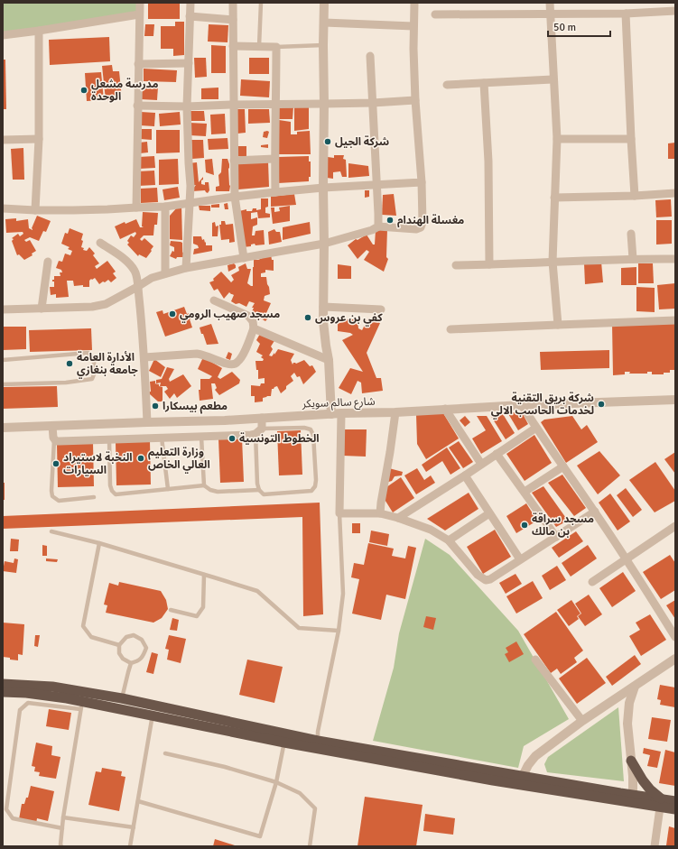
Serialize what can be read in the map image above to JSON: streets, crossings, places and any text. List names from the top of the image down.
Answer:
{
  "streets": {
    "street": ["شارع سالم سويكر"]
  },
  "places": [
    "مدرسة مشعل الوحدة",
    "شركة الجيل",
    "مغسلة الهندام",
    "مسجد صهيب الرومي",
    "كفي بن عروس",
    "الأدارة العامة جامعة بنغازي",
    "شركة بريق التقنية لخدمات الحاسب الالي",
    "مطعم بيسكارا",
    "الخطوط التونسية",
    "وزارة التعليم العالي الخاص",
    "النخبة لاستيراد السيارات",
    "مسجد سراقة بن مالك"
  ],
  "scale_bar": "50 m"
}
